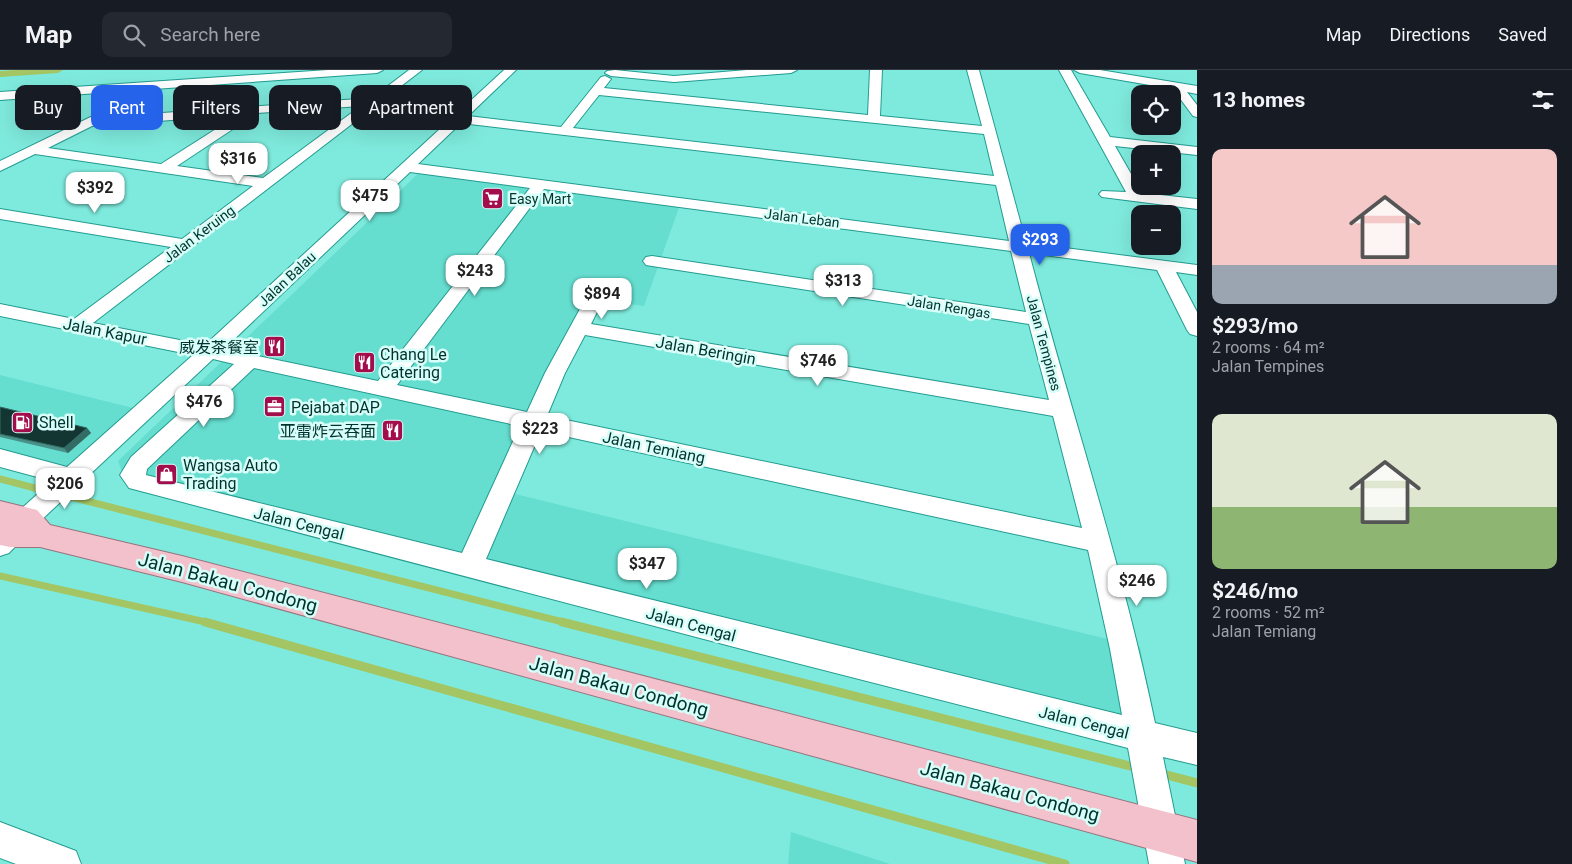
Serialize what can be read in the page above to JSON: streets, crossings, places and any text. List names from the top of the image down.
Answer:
{
  "streets": {
    "main road": ["Jalan Bakau Condong"],
    "street": [
      "Jalan Leban",
      "Jalan Keruing",
      "Jalan Balau",
      "Jalan Rengas",
      "Jalan Kapur",
      "Jalan Tempines",
      "Jalan Beringin",
      "Jalan Temiang",
      "Jalan Cengal"
    ]
  },
  "crossings": [
    ["Jalan Leban", "Jalan Balau"],
    ["Jalan Leban", "Jalan Tempines"],
    ["Jalan Keruing", "Jalan Kapur"],
    ["Jalan Balau", "Jalan Kapur"],
    ["Jalan Balau", "Jalan Temiang"],
    ["Jalan Balau", "Jalan Bakau Condong"],
    ["Jalan Rengas", "Jalan Tempines"],
    ["Jalan Kapur", "Jalan Temiang"],
    ["Jalan Tempines", "Jalan Beringin"],
    ["Jalan Tempines", "Jalan Temiang"],
    ["Jalan Tempines", "Jalan Cengal"],
    ["Jalan Tempines", "Jalan Bakau Condong"],
    ["Jalan Temiang", "Jalan Cengal"]
  ],
  "places": {
    "supermarket": ["Easy Mart"],
    "restaurant": ["威发茶餐室", "Chang Le Catering", "亚雷炸云吞面"],
    "office": ["Pejabat DAP"],
    "fuel station": ["Shell"],
    "shop": ["Wangsa Auto Trading"]
  },
  "page": {
    "header": "Map",
    "search": "Search here",
    "nav": ["Map", "Directions", "Saved"],
    "heading": "13 homes",
    "map_buttons": ["+", "−"],
    "chip": [
      "Buy",
      "Rent",
      "Filters",
      "New",
      "Apartment"
    ],
    "list": [
      {
        "name": "$293/mo",
        "note": "2 rooms · 64 m² · Jalan Tempines"
      },
      {
        "name": "$246/mo",
        "note": "2 rooms · 52 m² · Jalan Temiang"
      }
    ],
    "price": [
      "$316",
      "$392",
      "$475",
      "$293",
      "$243",
      "$313",
      "$894",
      "$746",
      "$476",
      "$223",
      "$206",
      "$347",
      "$246"
    ]
  }
}
